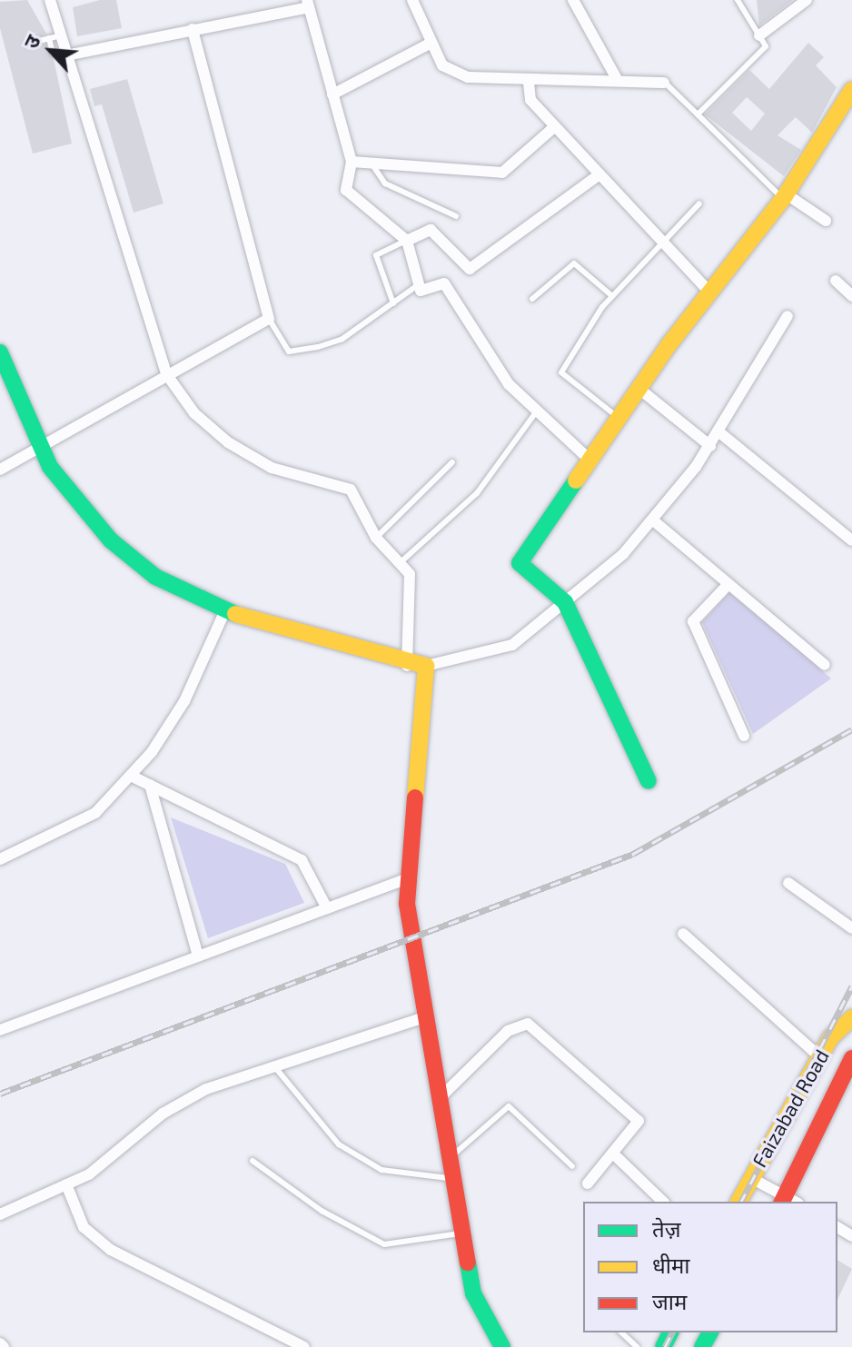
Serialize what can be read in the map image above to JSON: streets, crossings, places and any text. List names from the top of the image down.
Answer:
{
  "streets": {
    "street": ["Faizabad Road"]
  },
  "legend": ["तेज़", "धीमा", "जाम"],
  "north": "top left"
}
